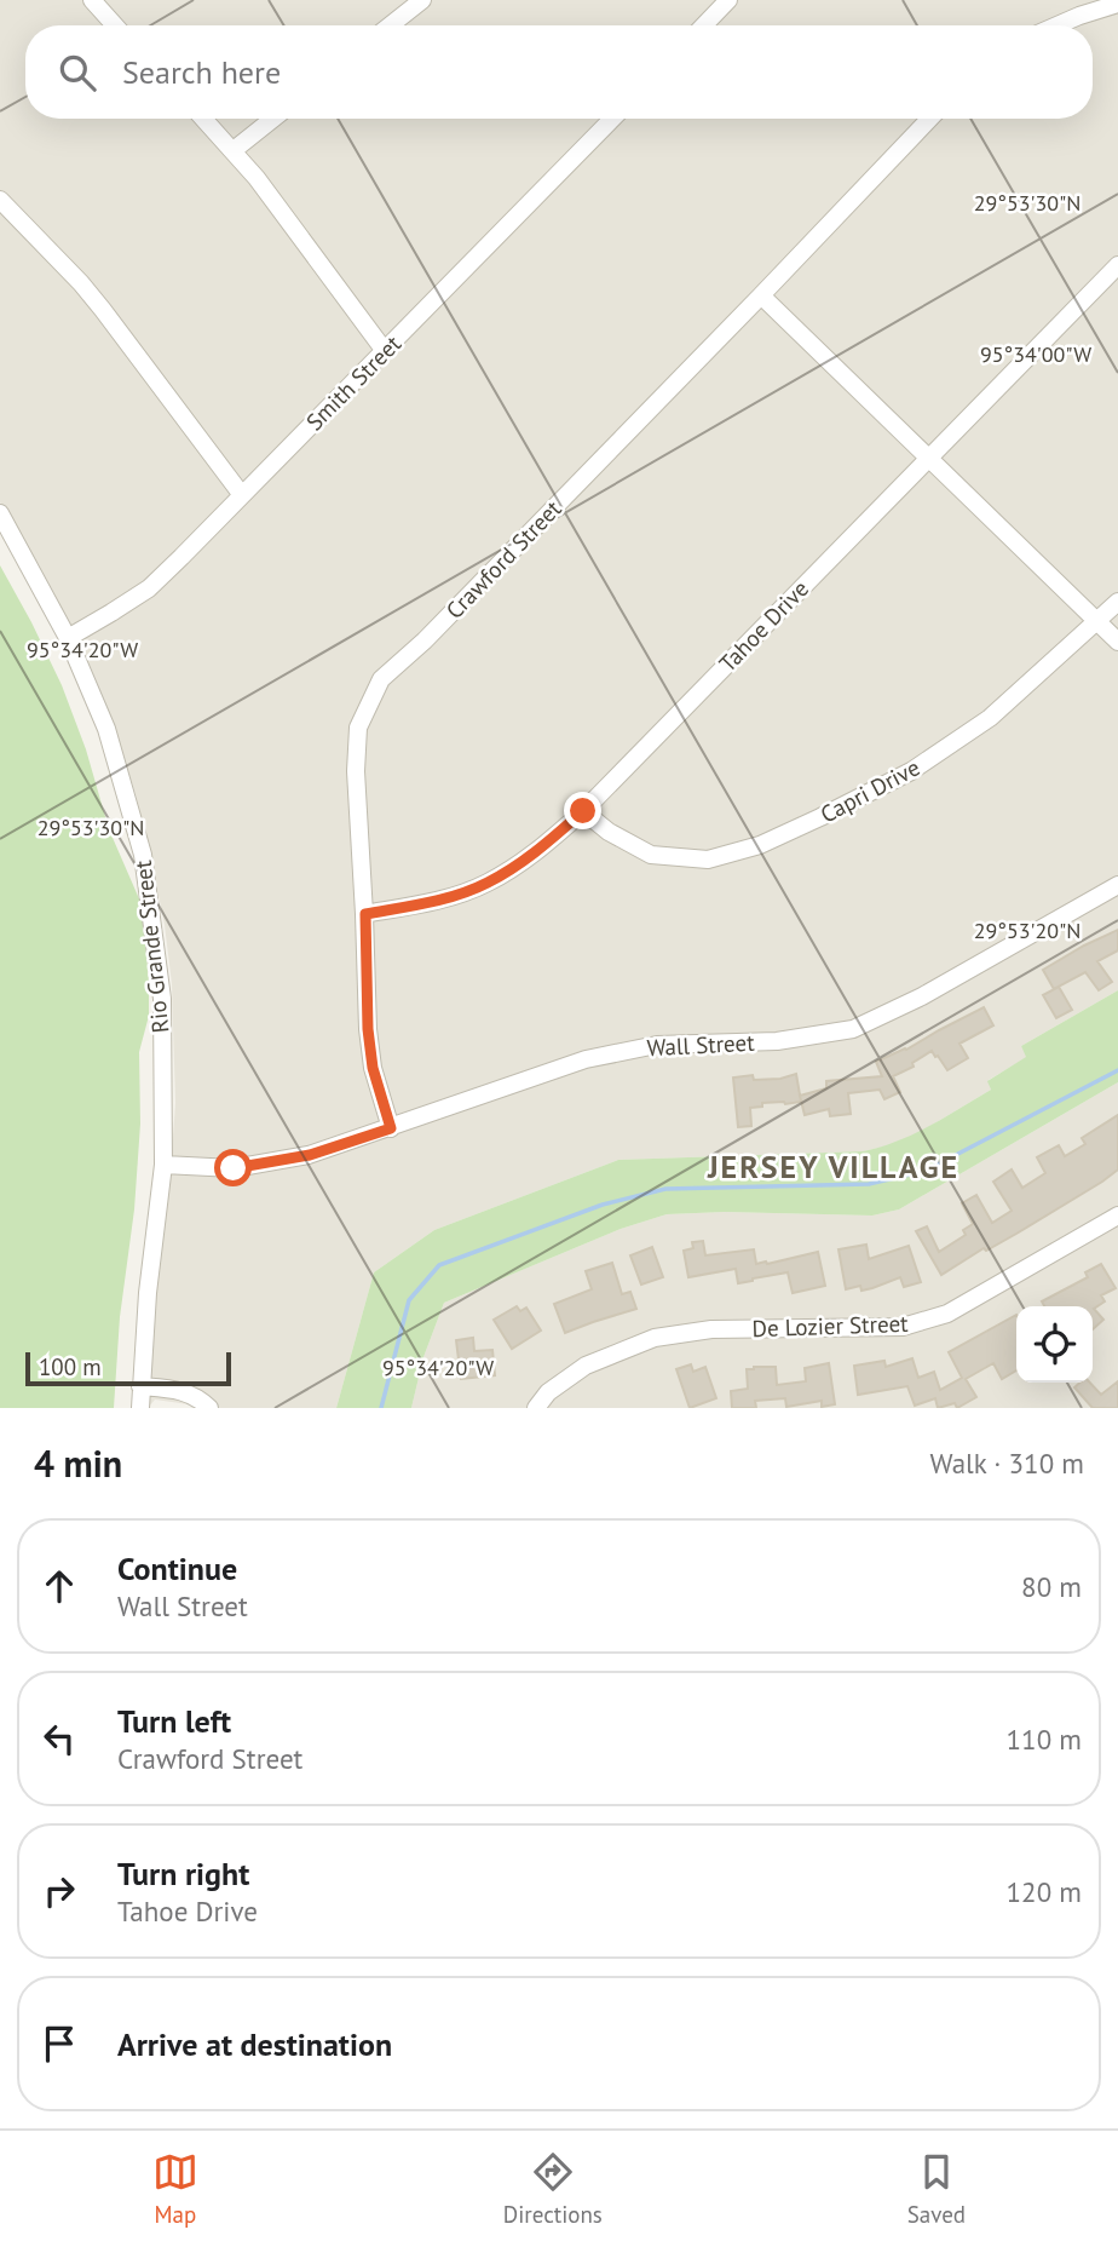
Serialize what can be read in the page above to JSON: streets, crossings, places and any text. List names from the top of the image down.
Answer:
{
  "streets": {
    "street": [
      "Smith Street",
      "Crawford Street",
      "Tahoe Drive",
      "Capri Drive",
      "Rio Grande Street",
      "Wall Street",
      "De Lozier Street"
    ]
  },
  "crossings": [
    ["Smith Street", "Rio Grande Street"],
    ["Crawford Street", "Tahoe Drive"],
    ["Crawford Street", "Wall Street"],
    ["Tahoe Drive", "Capri Drive"],
    ["Rio Grande Street", "Wall Street"]
  ],
  "districts": ["JERSEY VILLAGE"],
  "scale_bar": "100 m",
  "page": {
    "search": "Search here",
    "scale": "100 m",
    "heading": ["4 min", "Walk · 310 m"],
    "list": [
      ["Continue", "Wall Street", "80 m"],
      ["Turn left", "Crawford Street", "110 m"],
      ["Turn right", "Tahoe Drive", "120 m"],
      "Arrive at destination"
    ],
    "nav": ["Map", "Directions", "Saved"]
  },
  "coordinates": [
    "29°53'30\"N",
    "95°34'00\"W",
    "95°34'20\"W",
    "29°53'20\"N"
  ]
}
